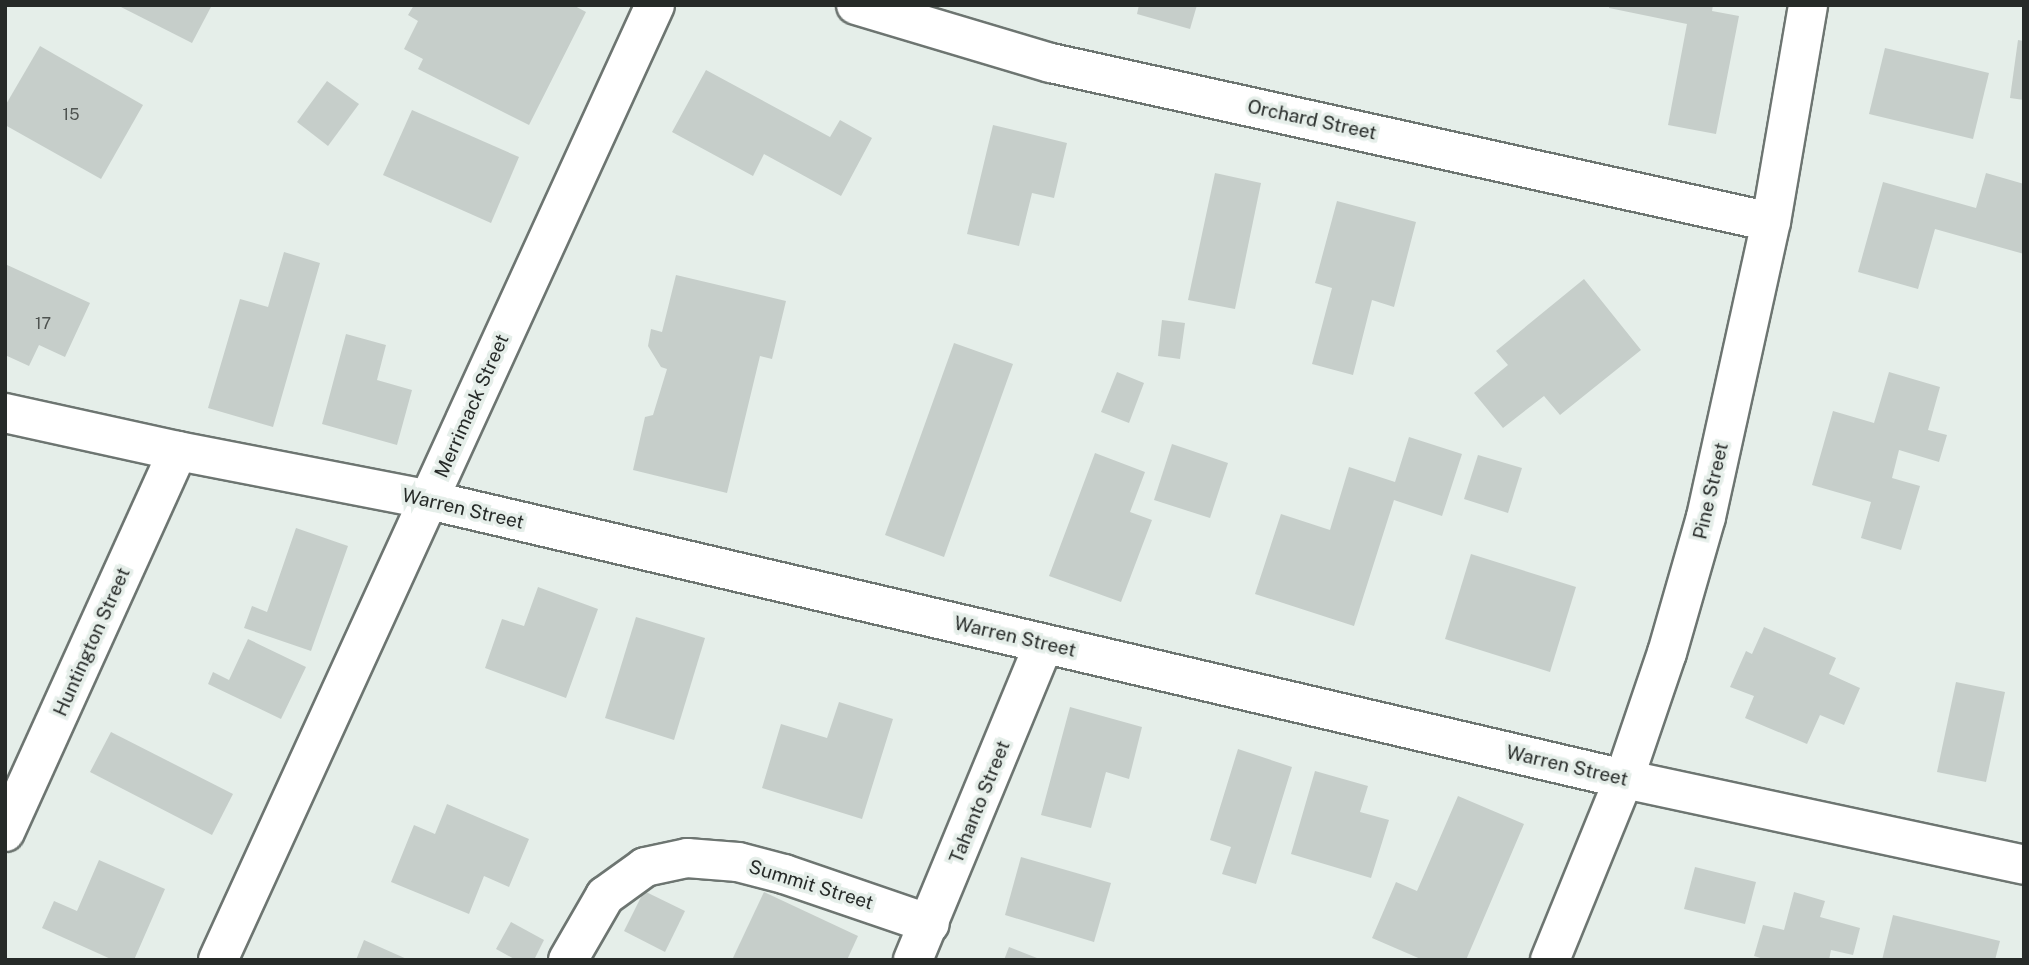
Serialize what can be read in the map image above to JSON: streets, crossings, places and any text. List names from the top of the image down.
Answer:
{
  "streets": {
    "street": [
      "Orchard Street",
      "Merrimack Street",
      "Pine Street",
      "Warren Street",
      "Huntington Street",
      "Tahanto Street",
      "Summit Street"
    ]
  },
  "crossings": [
    ["Orchard Street", "Pine Street"],
    ["Merrimack Street", "Warren Street"],
    ["Pine Street", "Warren Street"],
    ["Warren Street", "Huntington Street"],
    ["Warren Street", "Tahanto Street"],
    ["Tahanto Street", "Summit Street"]
  ],
  "house_numbers": ["15", "17"]
}
